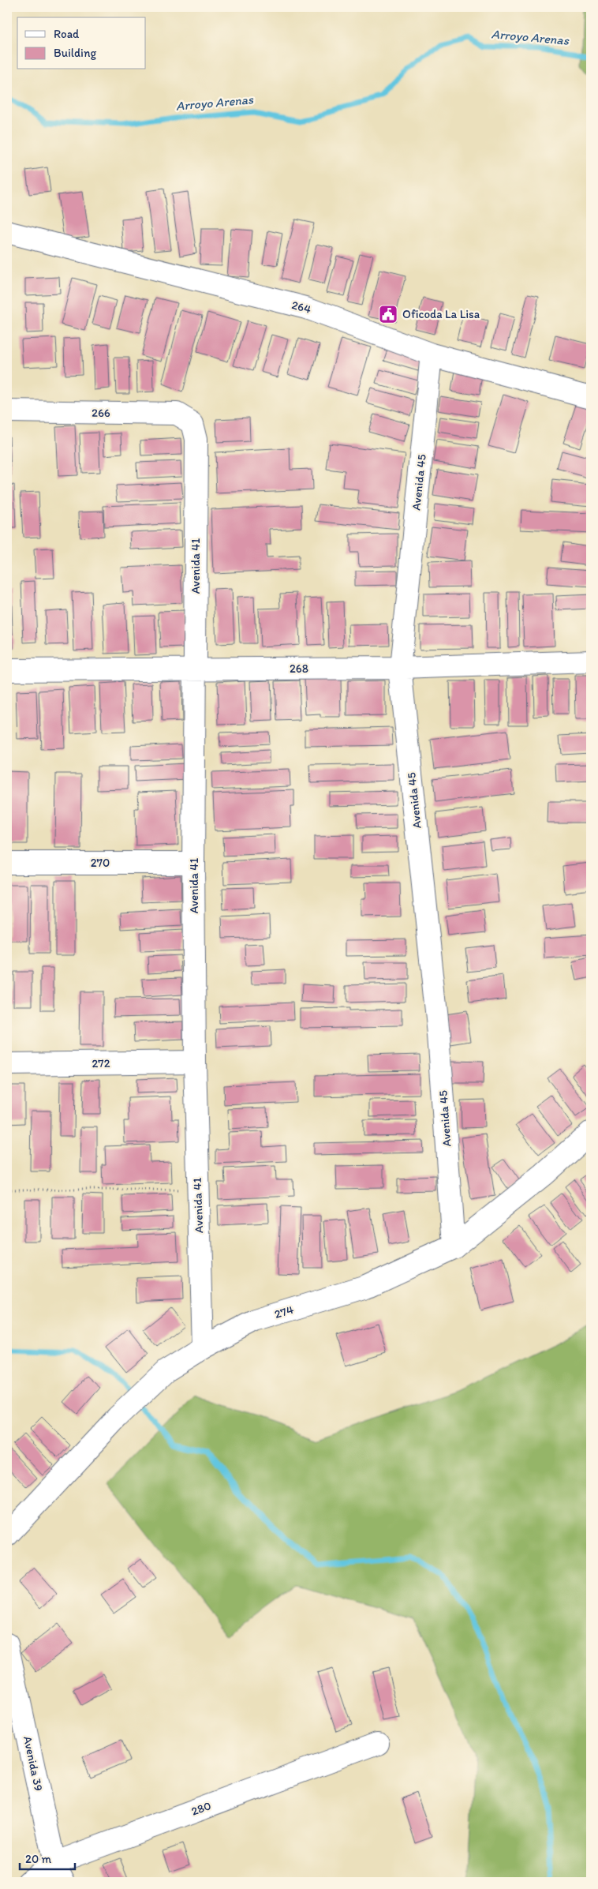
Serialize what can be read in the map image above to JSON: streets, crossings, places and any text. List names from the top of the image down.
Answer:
{
  "streets": {
    "street": [
      "264",
      "266",
      "Avenida 45",
      "Avenida 41",
      "268",
      "270",
      "272",
      "274",
      "Avenida 39",
      "280"
    ]
  },
  "crossings": [
    ["264", "Avenida 45"],
    ["266", "Avenida 41"],
    ["Avenida 45", "268"],
    ["Avenida 45", "274"],
    ["Avenida 41", "268"],
    ["Avenida 41", "270"],
    ["Avenida 41", "272"],
    ["Avenida 41", "274"],
    ["Avenida 39", "280"]
  ],
  "water": ["Arroyo Arenas"],
  "places": {
    "public building": ["Oficoda La Lisa"]
  },
  "legend": ["Road", "Building"],
  "scale_bar": "20 m"
}
